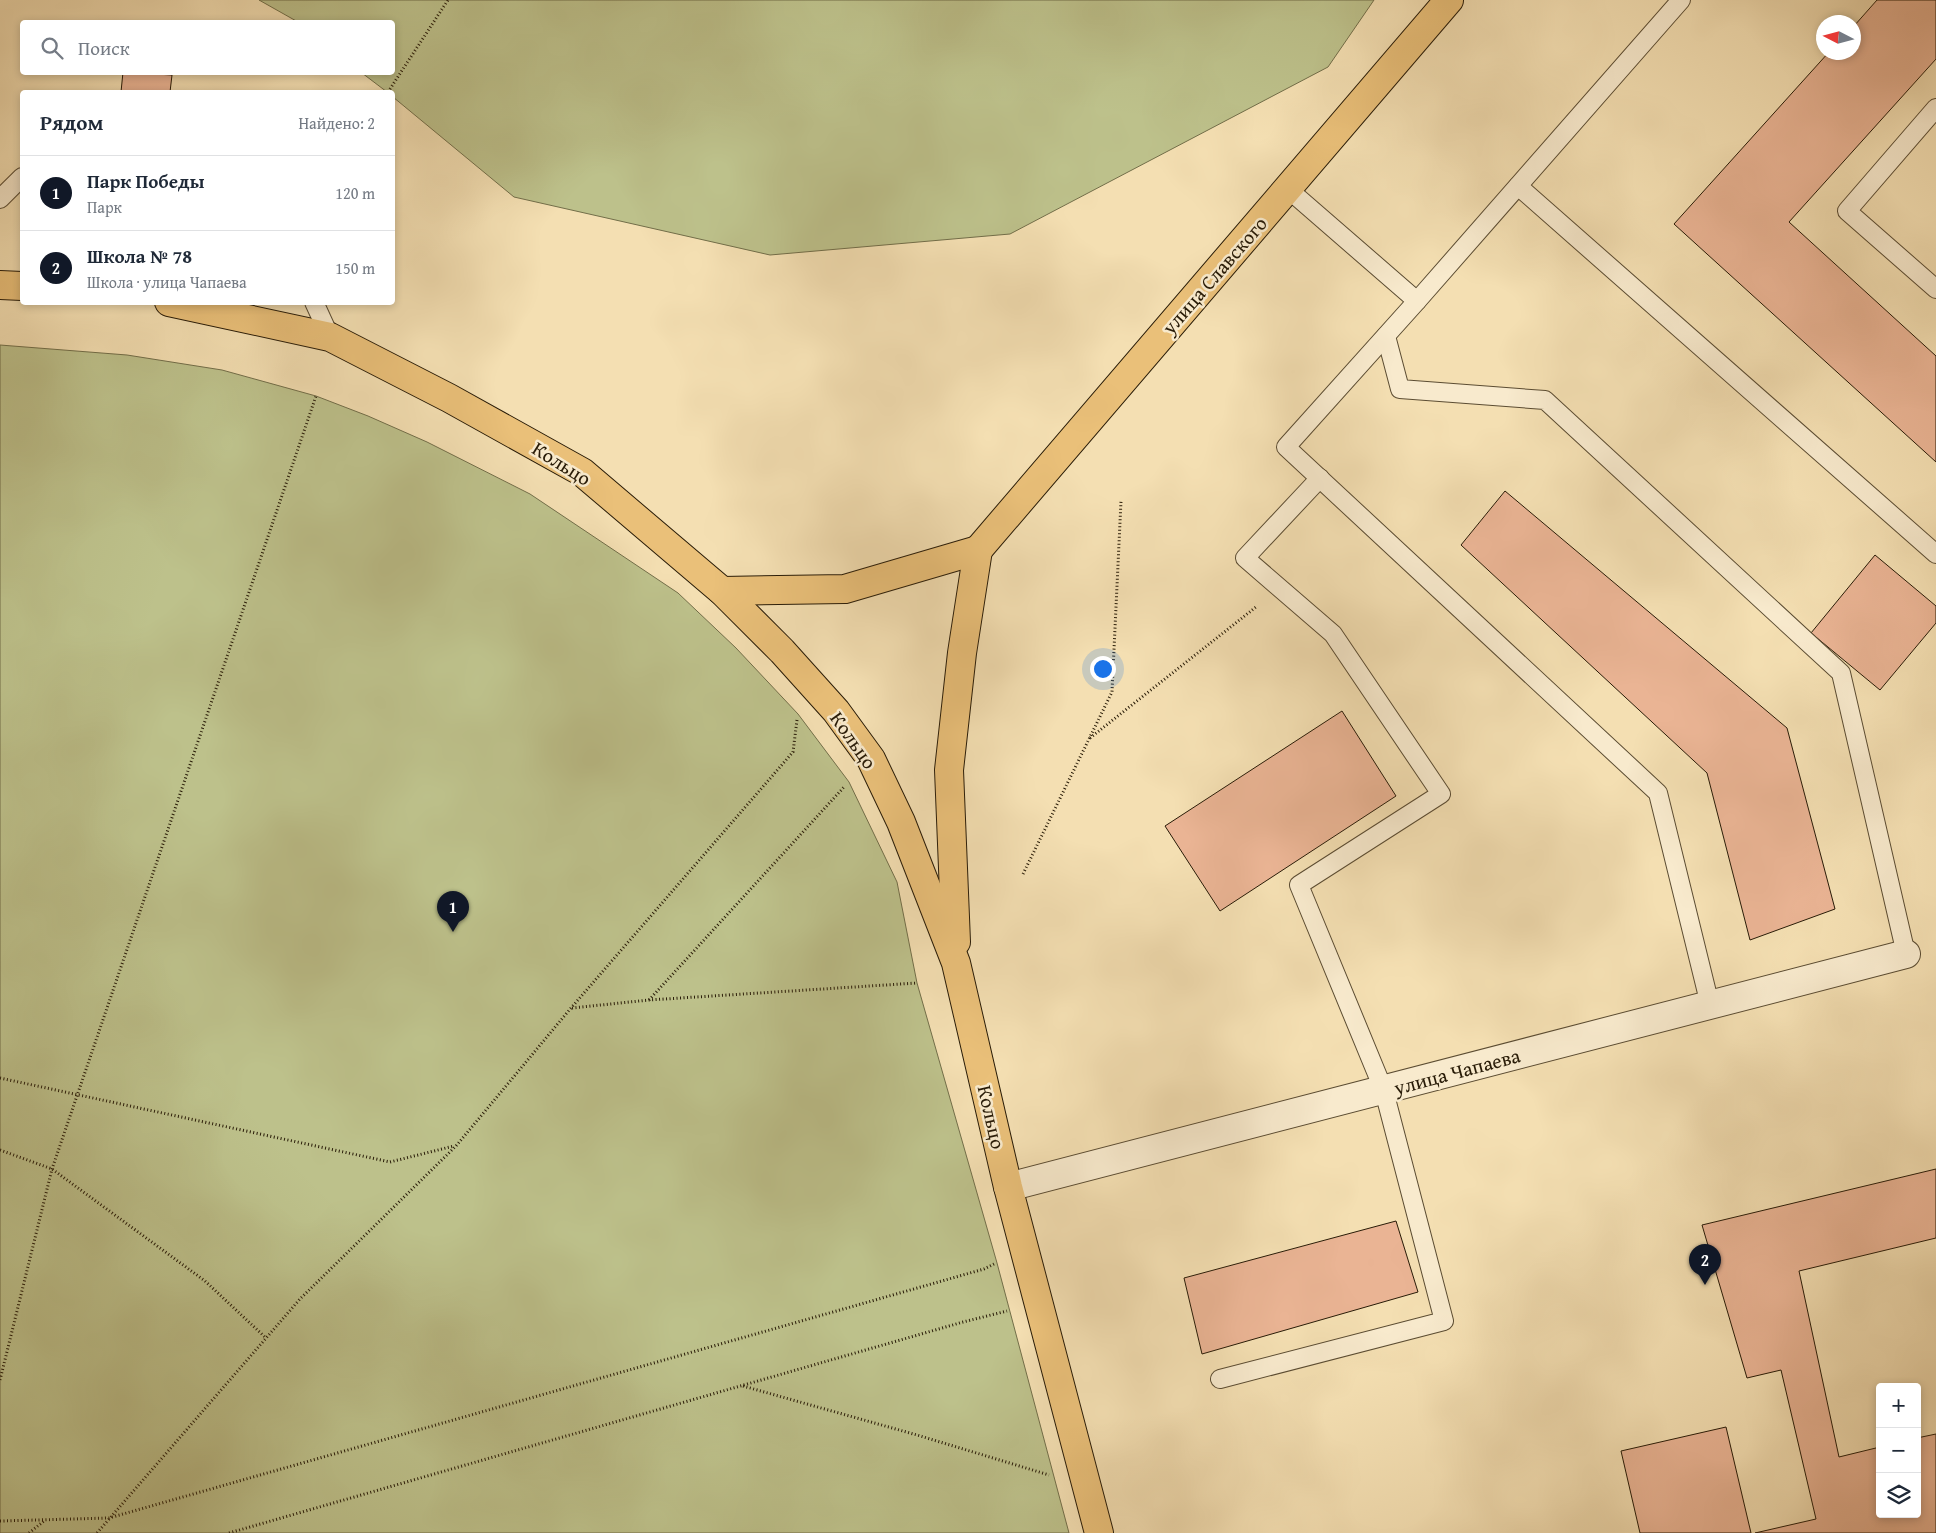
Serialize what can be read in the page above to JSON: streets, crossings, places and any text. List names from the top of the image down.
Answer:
{
  "streets": {
    "main road": ["улица Славского", "Кольцо"],
    "street": ["улица Чапаева"]
  },
  "crossings": [
    ["Кольцо", "улица Чапаева"]
  ],
  "north": "left",
  "page": {
    "search": "Поиск",
    "heading": ["Рядом", "Найдено: 2"],
    "list": [
      {
        "mark": "1",
        "name": "Парк Победы",
        "note": "Парк",
        "value": "120 m"
      },
      {
        "mark": "2",
        "name": "Школа № 78",
        "note": "Школа · улица Чапаева",
        "value": "150 m"
      }
    ],
    "pins": ["1", "2"],
    "map_buttons": ["+", "−"]
  }
}
